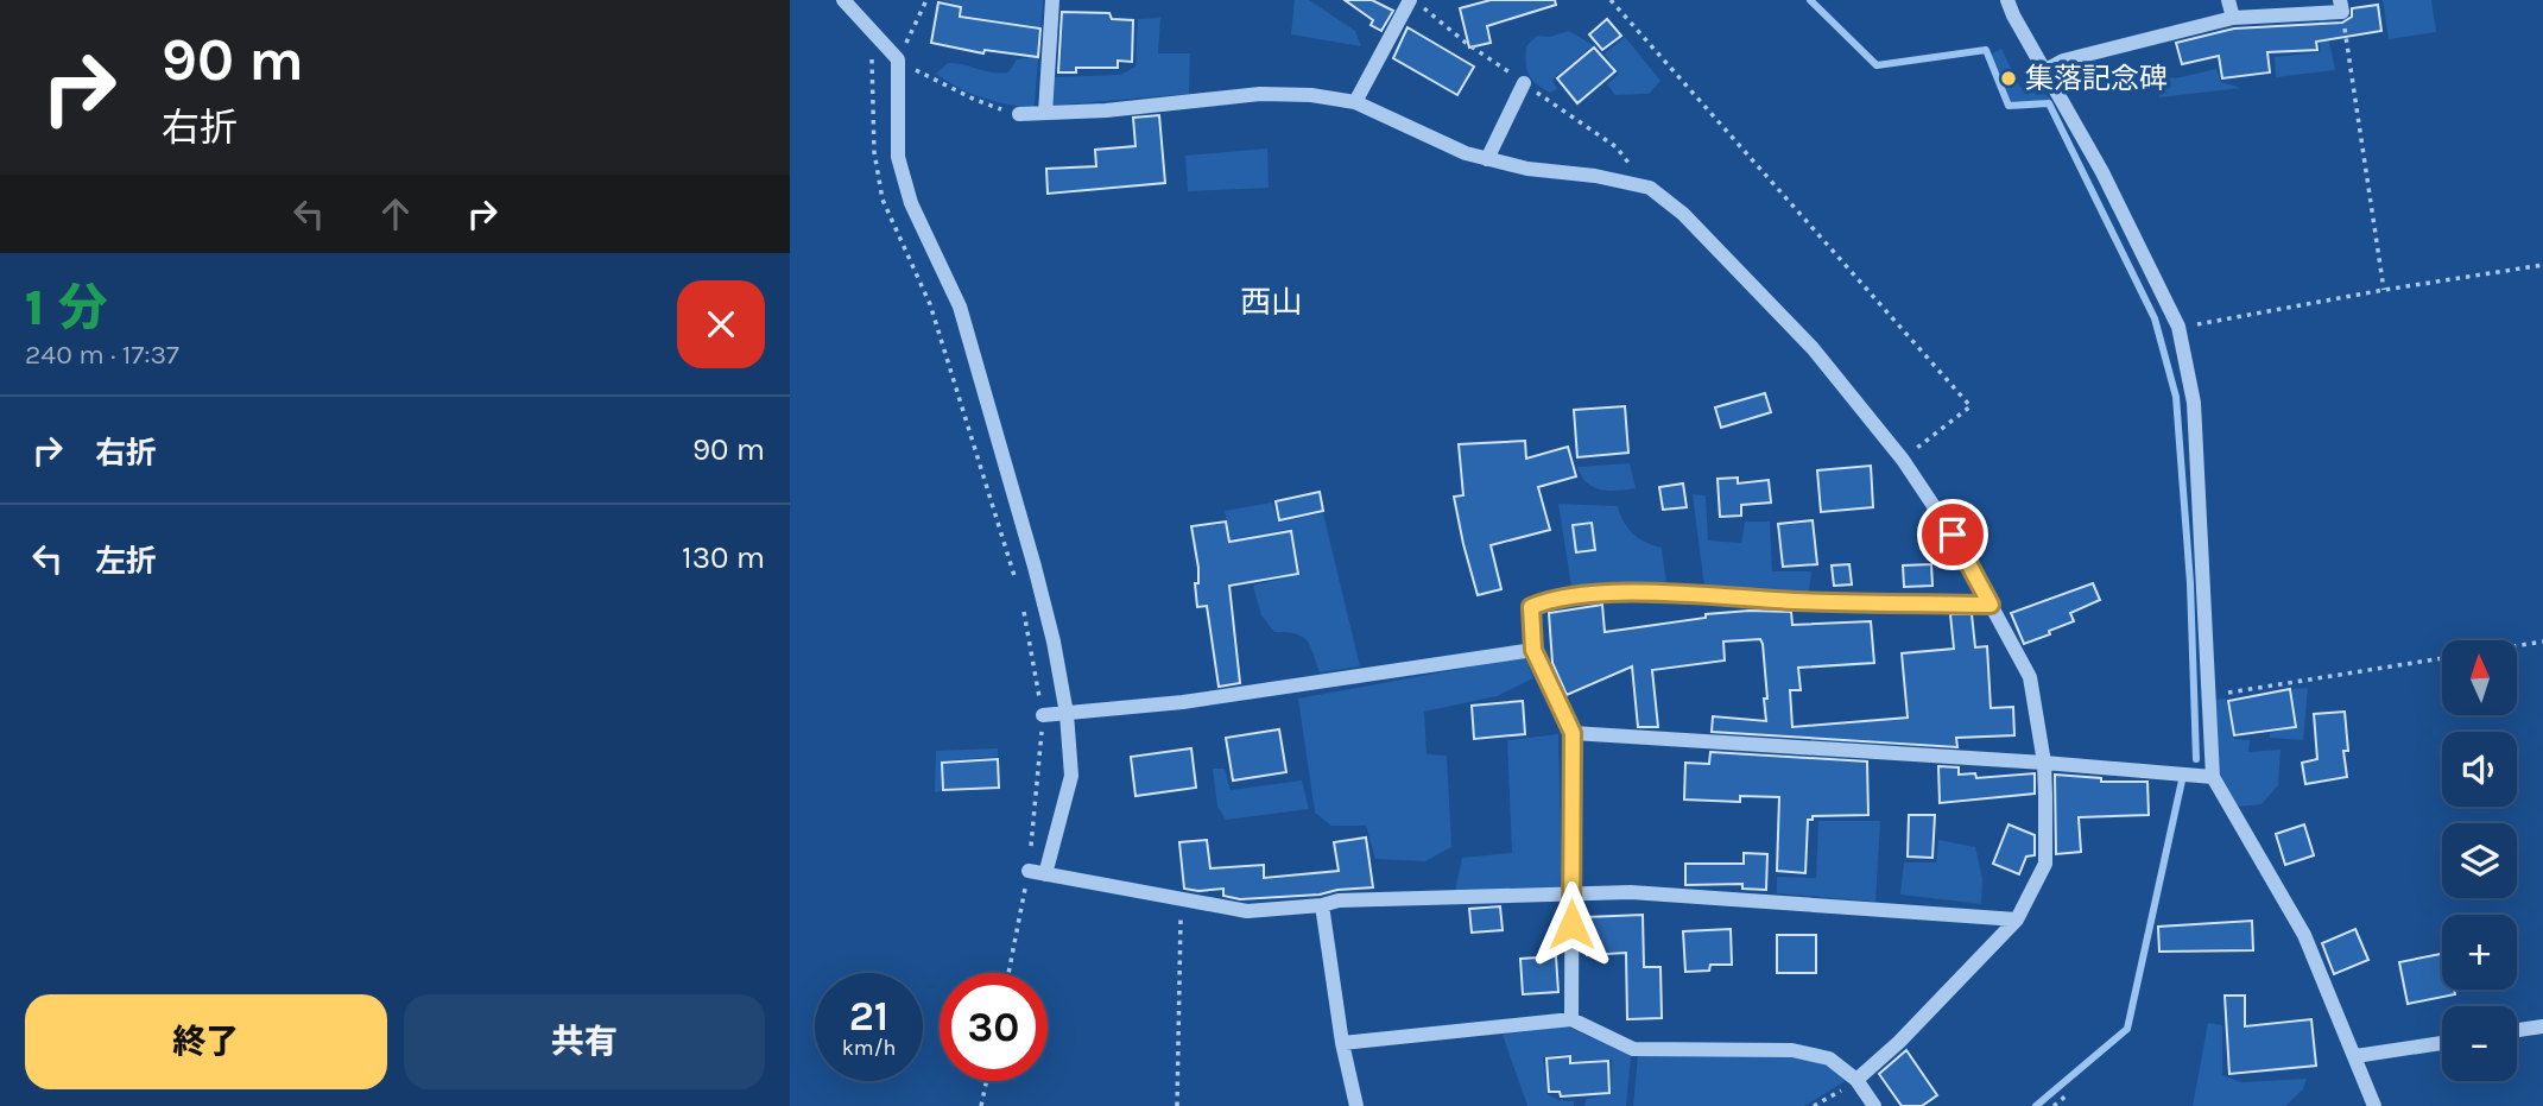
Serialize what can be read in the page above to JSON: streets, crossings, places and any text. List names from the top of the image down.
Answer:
{
  "districts": ["西山"],
  "places": ["集落記念碑"],
  "north": "top",
  "page": {
    "turn": ["90 m", "右折"],
    "heading": ["1 分", "240 m · 17:37"],
    "list": [
      {
        "name": "右折",
        "value": "90 m"
      },
      {
        "name": "左折",
        "value": "130 m"
      }
    ],
    "map_buttons": ["+", "−"],
    "speed": "21 km/h",
    "limit": "30",
    "buttons": ["終了", "共有"]
  }
}
